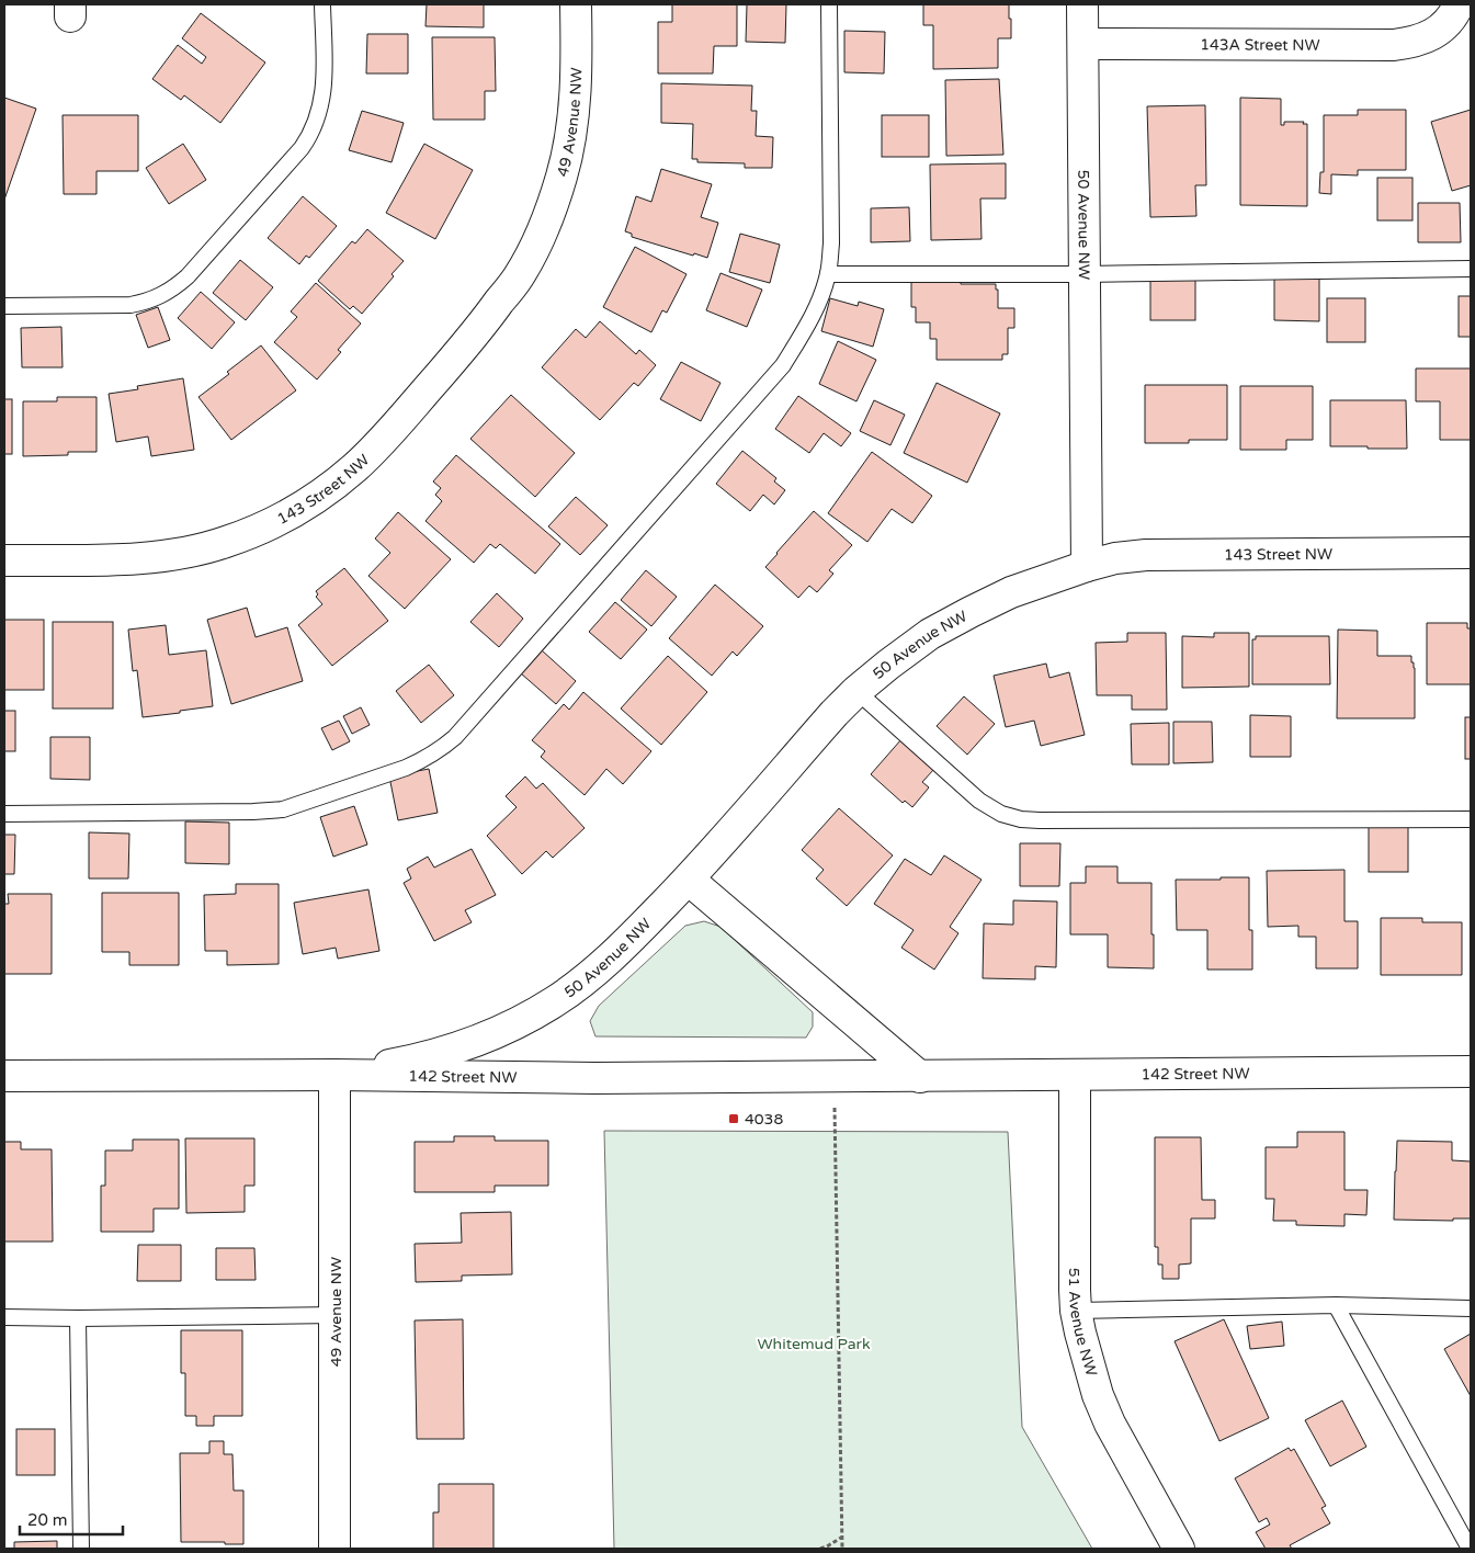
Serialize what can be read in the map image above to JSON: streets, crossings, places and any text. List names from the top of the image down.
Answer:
{
  "streets": {
    "street": [
      "143A Street NW",
      "49 Avenue NW",
      "50 Avenue NW",
      "143 Street NW",
      "142 Street NW",
      "51 Avenue NW"
    ]
  },
  "crossings": [
    ["143A Street NW", "50 Avenue NW"],
    ["49 Avenue NW", "50 Avenue NW"],
    ["49 Avenue NW", "143 Street NW"],
    ["49 Avenue NW", "142 Street NW"],
    ["50 Avenue NW", "143 Street NW"],
    ["50 Avenue NW", "142 Street NW"],
    ["142 Street NW", "51 Avenue NW"]
  ],
  "parks": ["Whitemud Park"],
  "places": {
    "transit": ["4038"]
  },
  "scale_bar": "20 m"
}
